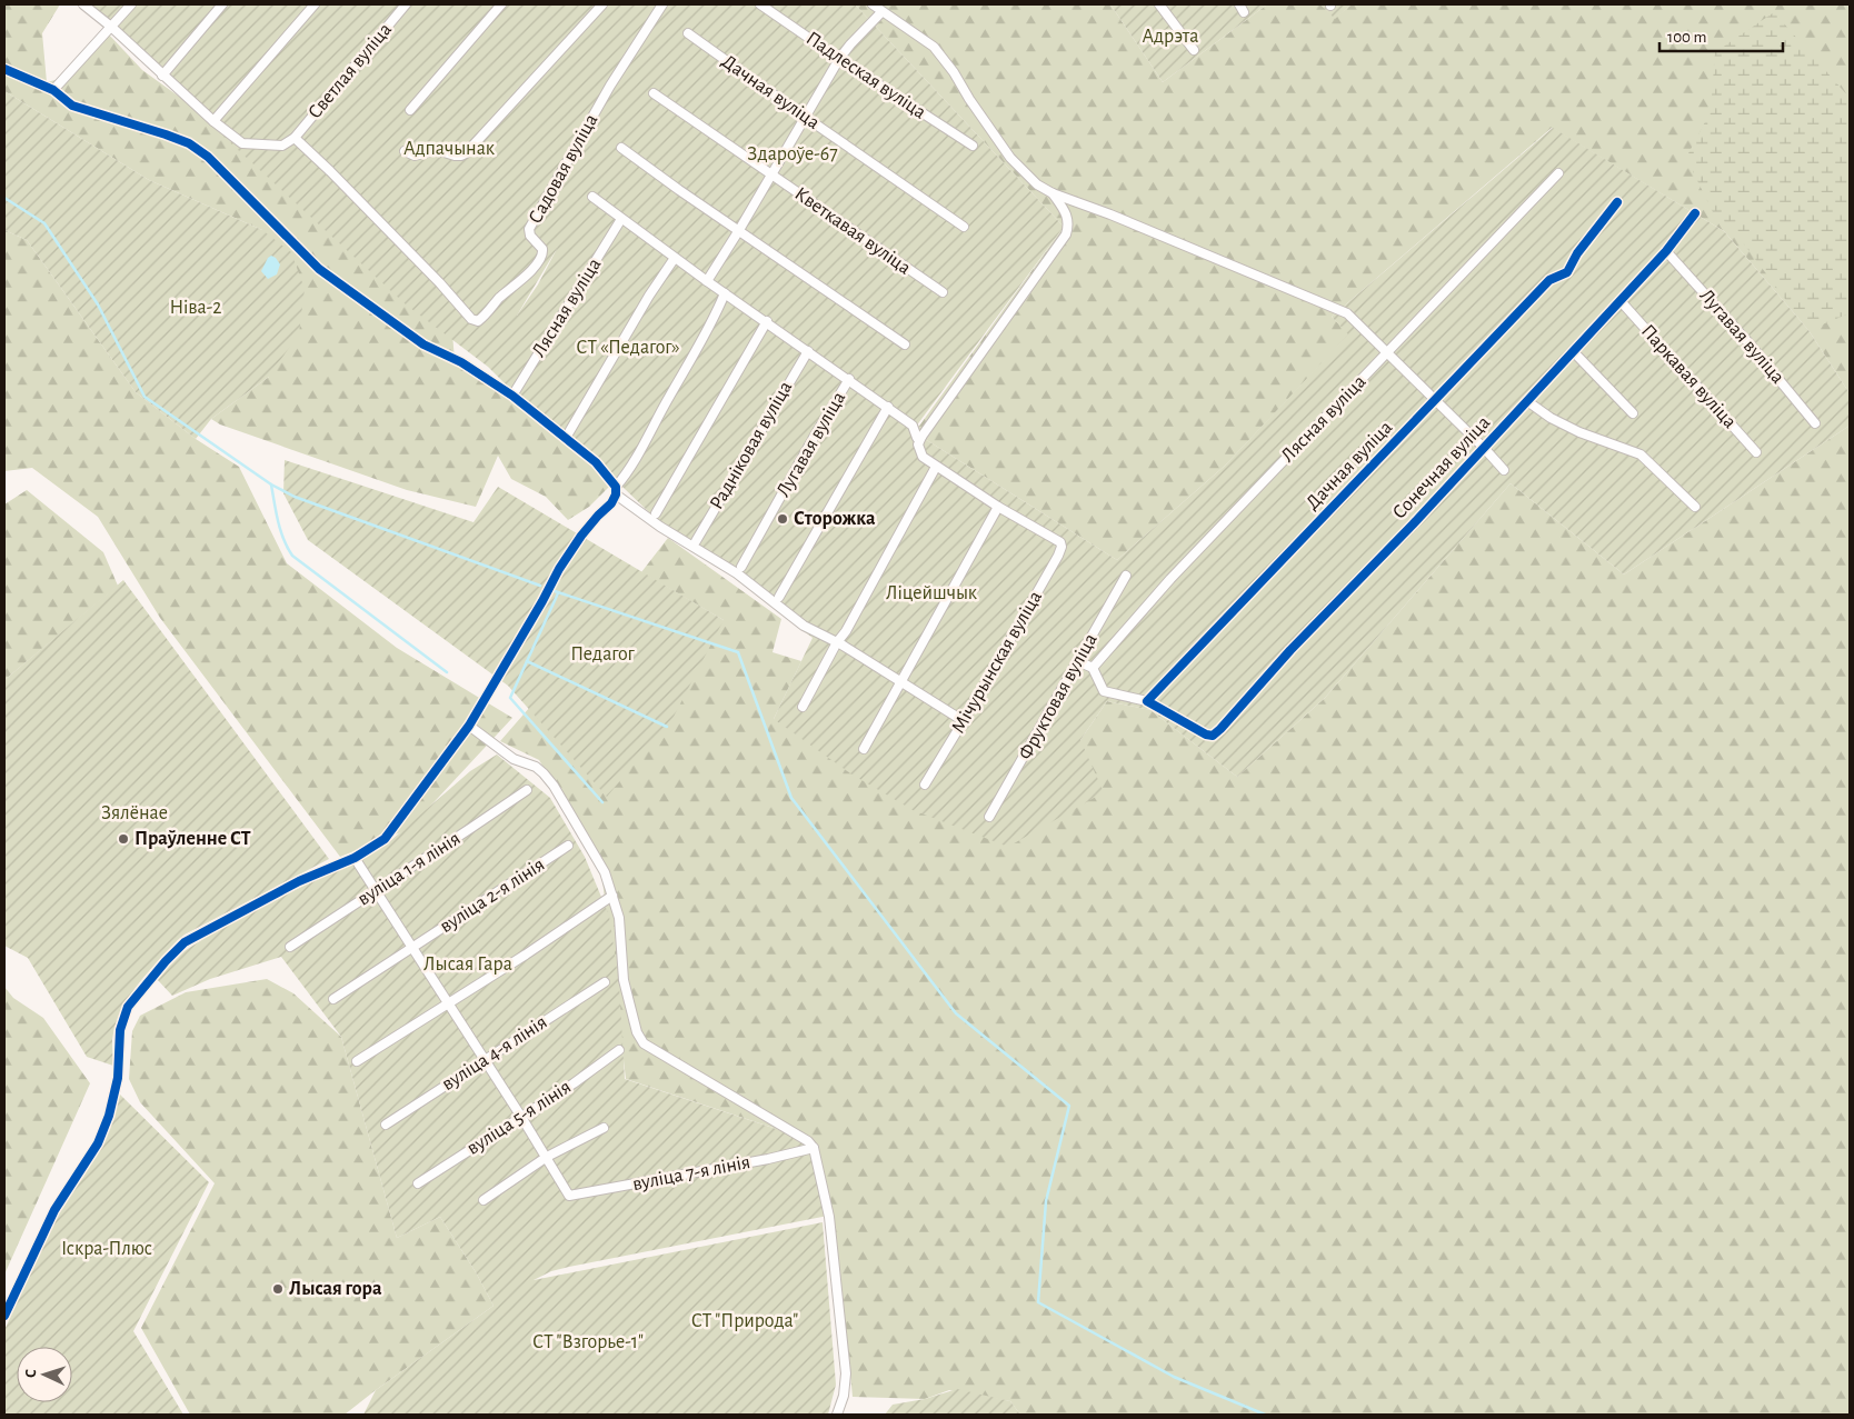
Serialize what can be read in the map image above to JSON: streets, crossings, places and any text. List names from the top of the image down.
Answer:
{
  "streets": {
    "street": [
      "Светлая вуліца",
      "Падлеская вуліца",
      "Дачная вуліца",
      "Садовая вуліца",
      "Кветкавая вуліца",
      "Лясная вуліца",
      "Лугавая вуліца",
      "Паркавая вуліца",
      "Радніковая вуліца",
      "Сонечная вуліца",
      "Мічурынская вуліца",
      "Фруктовая вуліца",
      "вуліца 1-я лінія",
      "вуліца 2-я лінія",
      "вуліца 4-я лінія",
      "вуліца 5-я лінія",
      "вуліца 7-я лінія"
    ]
  },
  "crossings": [
    ["Светлая вуліца", "Садовая вуліца"],
    ["Дачная вуліца", "Сонечная вуліца"],
    ["Лугавая вуліца", "Сонечная вуліца"],
    ["Паркавая вуліца", "Сонечная вуліца"]
  ],
  "parks": [
    "Адрэта",
    "Адпачынак",
    "Здароўе-67",
    "Ніва-2",
    "СТ «Педагог»",
    "Ліцейшчык",
    "Педагог",
    "Зялёнае",
    "Лысая Гара",
    "Іскра-Плюс",
    "СТ \"Природа\"",
    "СТ \"Взгорье-1\""
  ],
  "places": ["Сторожка", "Праўленне СТ", "Лысая гора"],
  "scale_bar": "100 m",
  "north": "left"
}
